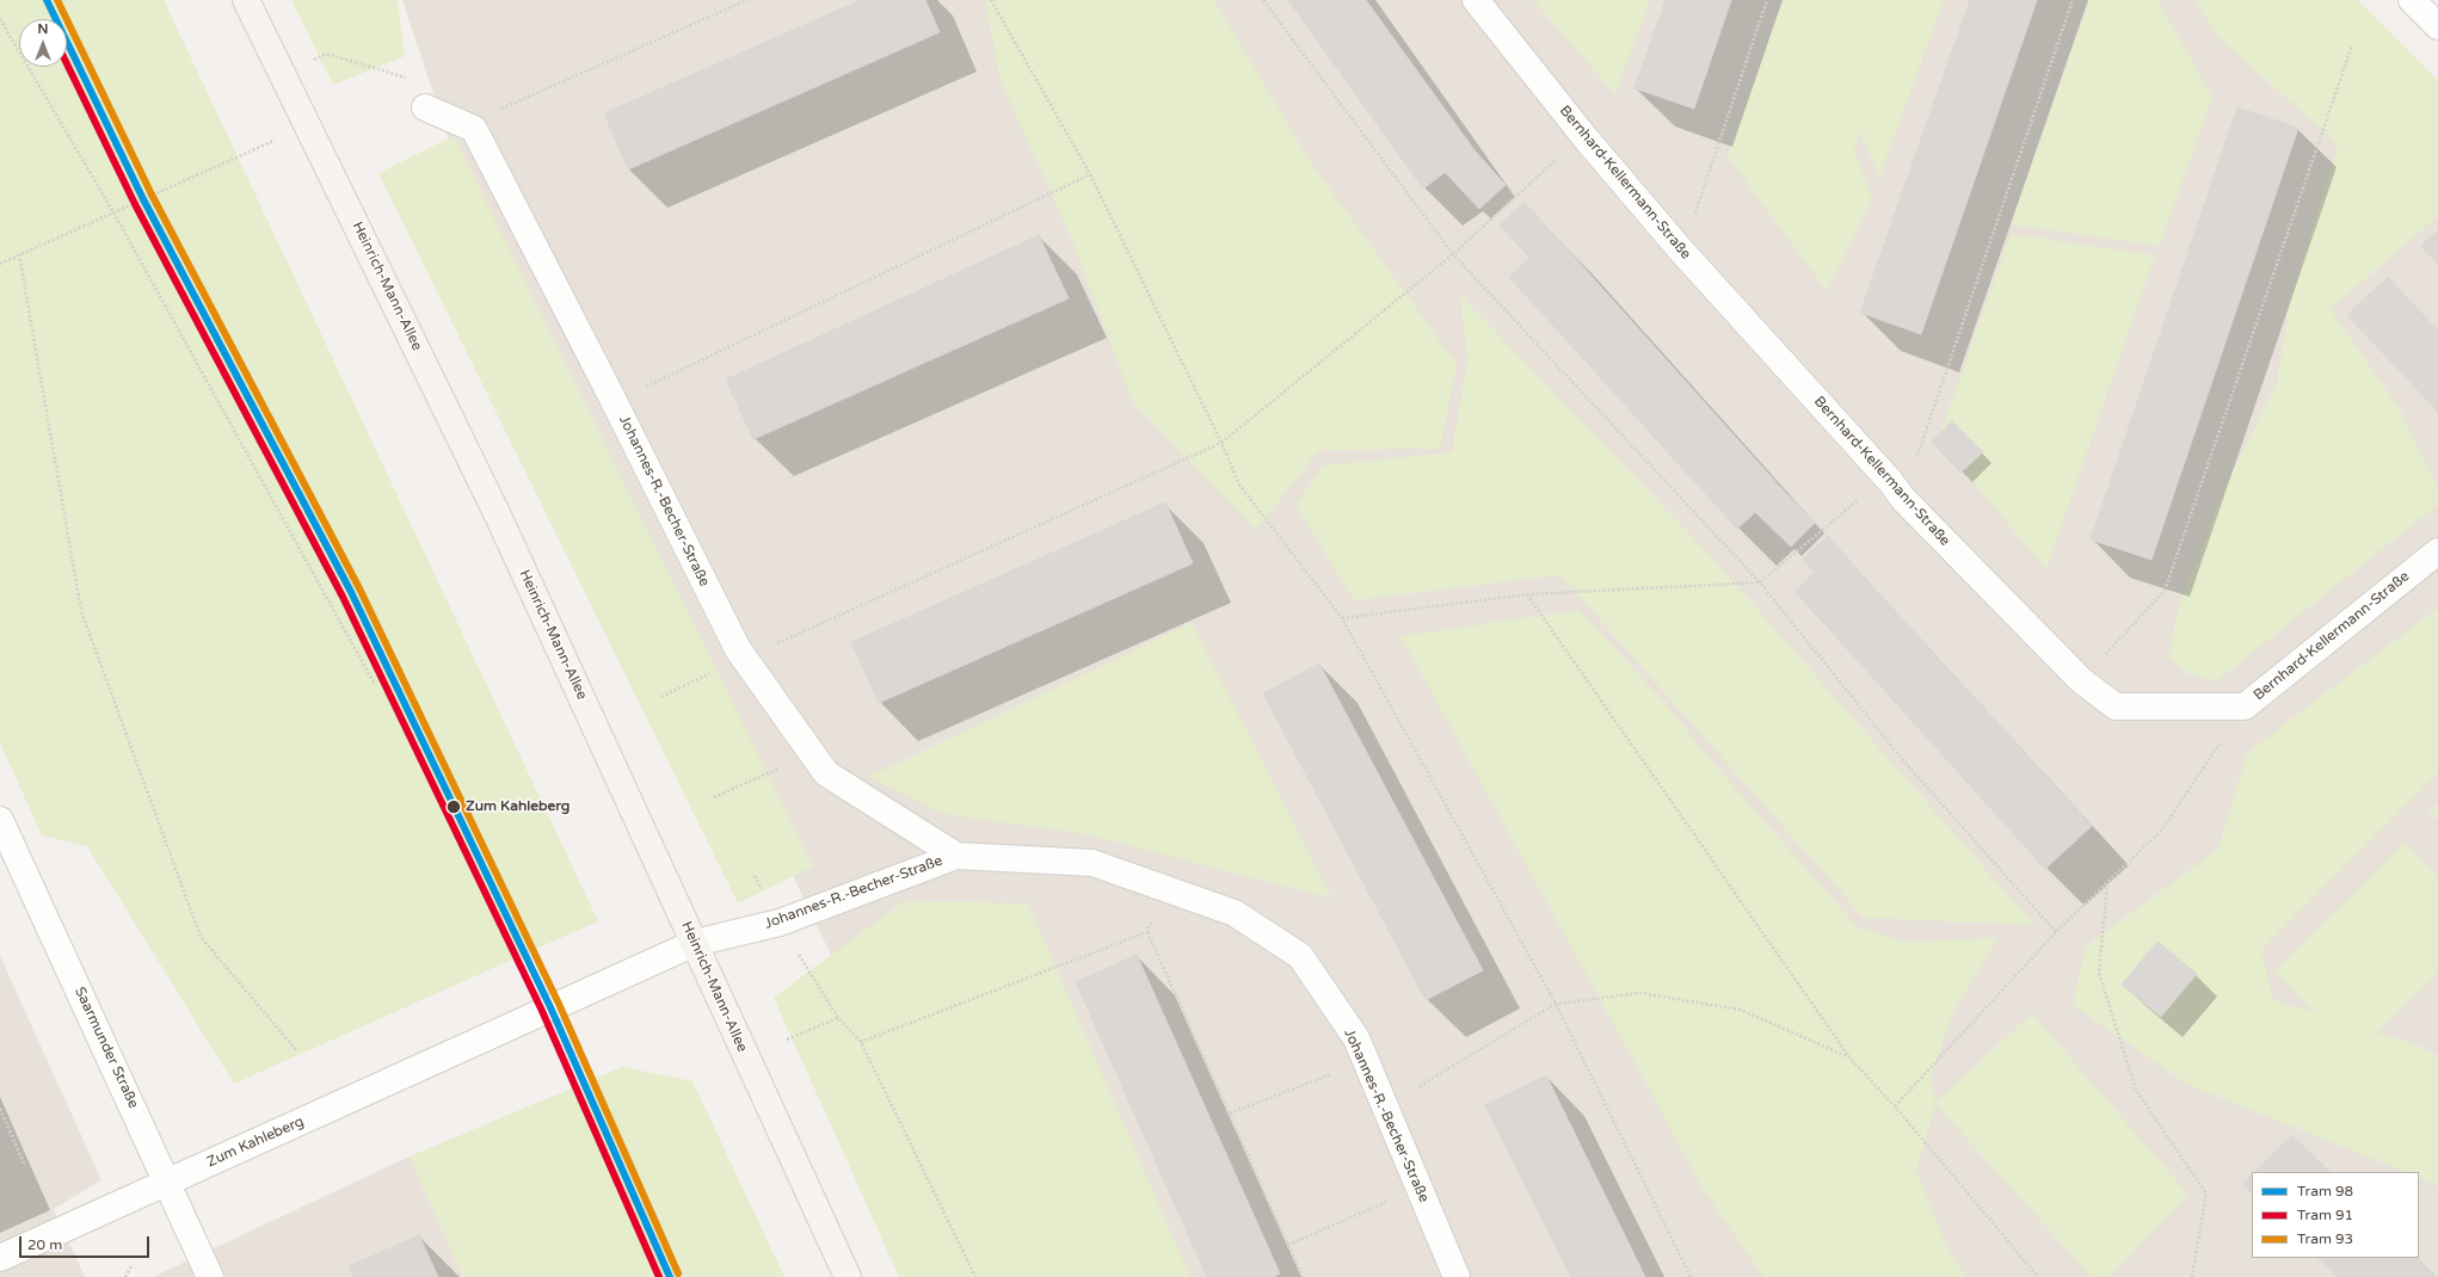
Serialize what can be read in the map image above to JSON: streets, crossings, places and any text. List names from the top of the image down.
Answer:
{
  "streets": {
    "main road": ["Heinrich-Mann-Allee"],
    "street": [
      "Bernhard-Kellermann-Straße",
      "Johannes-R.-Becher-Straße",
      "Saarmunder Straße",
      "Zum Kahleberg"
    ]
  },
  "crossings": [
    ["Heinrich-Mann-Allee", "Johannes-R.-Becher-Straße"],
    ["Heinrich-Mann-Allee", "Zum Kahleberg"],
    ["Johannes-R.-Becher-Straße", "Zum Kahleberg"],
    ["Saarmunder Straße", "Zum Kahleberg"]
  ],
  "places": ["Zum Kahleberg"],
  "lines": ["tram line 98", "tram line 93", "tram line 91"],
  "legend": ["Tram 98", "Tram 91", "Tram 93"],
  "scale_bar": "20 m",
  "north": "top"
}
